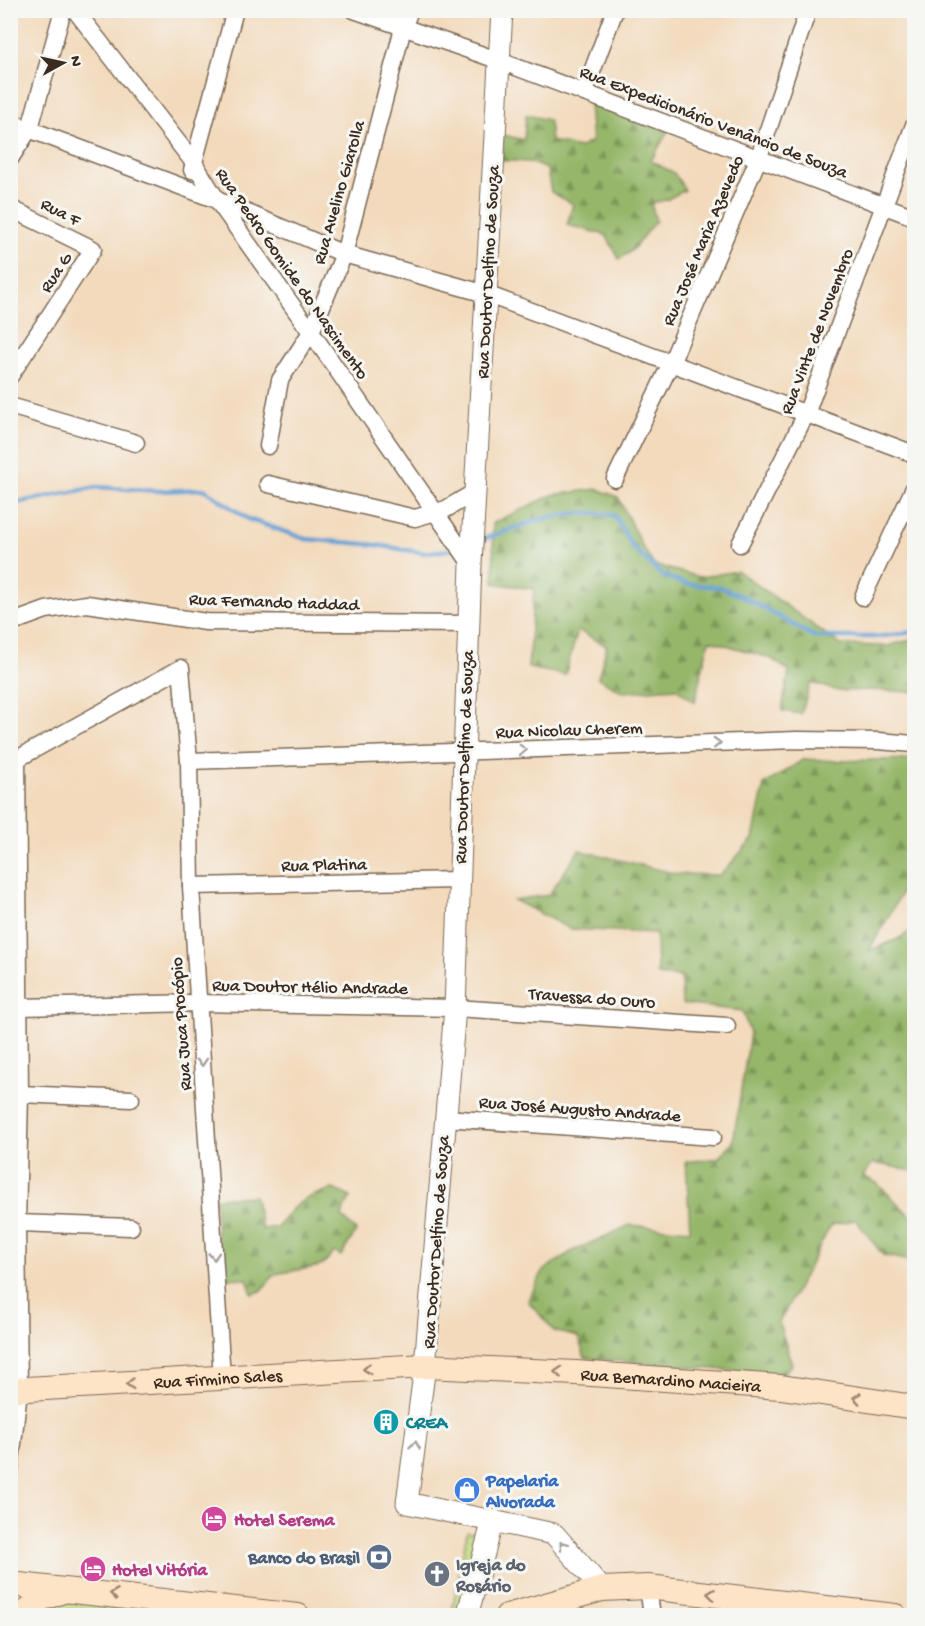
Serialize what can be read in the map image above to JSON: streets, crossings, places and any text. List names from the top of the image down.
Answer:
{
  "streets": {
    "main road": ["Rua Firmino Sales", "Rua Bernardino Macieira"],
    "street": [
      "Rua Expedicionário Venâncio de Souza",
      "Rua Avelino Giarolla",
      "Rua F",
      "Rua José Maria Azevedo",
      "Rua G",
      "Rua Doutor Delfino de Souza",
      "Rua Pedro Gomide do Nascimento",
      "Rua Vinte de Novembro",
      "Rua Fernando Haddad",
      "Rua Nicolau Cherem",
      "Rua Platina",
      "Rua Doutor Hélio Andrade",
      "Travessa do Ouro",
      "Rua Juca Procópio",
      "Rua José Augusto Andrade"
    ]
  },
  "crossings": [
    ["Rua Expedicionário Venâncio de Souza", "Rua Avelino Giarolla"],
    ["Rua Expedicionário Venâncio de Souza", "Rua José Maria Azevedo"],
    ["Rua Expedicionário Venâncio de Souza", "Rua Doutor Delfino de Souza"],
    ["Rua Expedicionário Venâncio de Souza", "Rua Vinte de Novembro"],
    ["Rua Avelino Giarolla", "Rua Pedro Gomide do Nascimento"],
    ["Rua F", "Rua G"],
    ["Rua Doutor Delfino de Souza", "Rua Pedro Gomide do Nascimento"],
    ["Rua Doutor Delfino de Souza", "Rua Fernando Haddad"],
    ["Rua Doutor Delfino de Souza", "Rua Nicolau Cherem"],
    ["Rua Doutor Delfino de Souza", "Rua Platina"],
    ["Rua Doutor Delfino de Souza", "Rua Doutor Hélio Andrade"],
    ["Rua Doutor Delfino de Souza", "Travessa do Ouro"],
    ["Rua Doutor Delfino de Souza", "Rua José Augusto Andrade"],
    ["Rua Doutor Delfino de Souza", "Rua Firmino Sales"],
    ["Rua Doutor Delfino de Souza", "Rua Bernardino Macieira"],
    ["Rua Nicolau Cherem", "Rua Juca Procópio"],
    ["Rua Platina", "Rua Juca Procópio"],
    ["Rua Doutor Hélio Andrade", "Travessa do Ouro"],
    ["Rua Doutor Hélio Andrade", "Rua Juca Procópio"],
    ["Rua Juca Procópio", "Rua Firmino Sales"],
    ["Rua Firmino Sales", "Rua Bernardino Macieira"]
  ],
  "one_way": ["Rua Nicolau Cherem"],
  "places": {
    "building": ["CREA"],
    "shop": ["Papelaria Alvorada"],
    "hotel": ["Hotel Serema", "Hotel Vitória"],
    "bank": ["Banco do Brasil"],
    "church": ["Igreja do Rosário"]
  },
  "north": "right"
}
